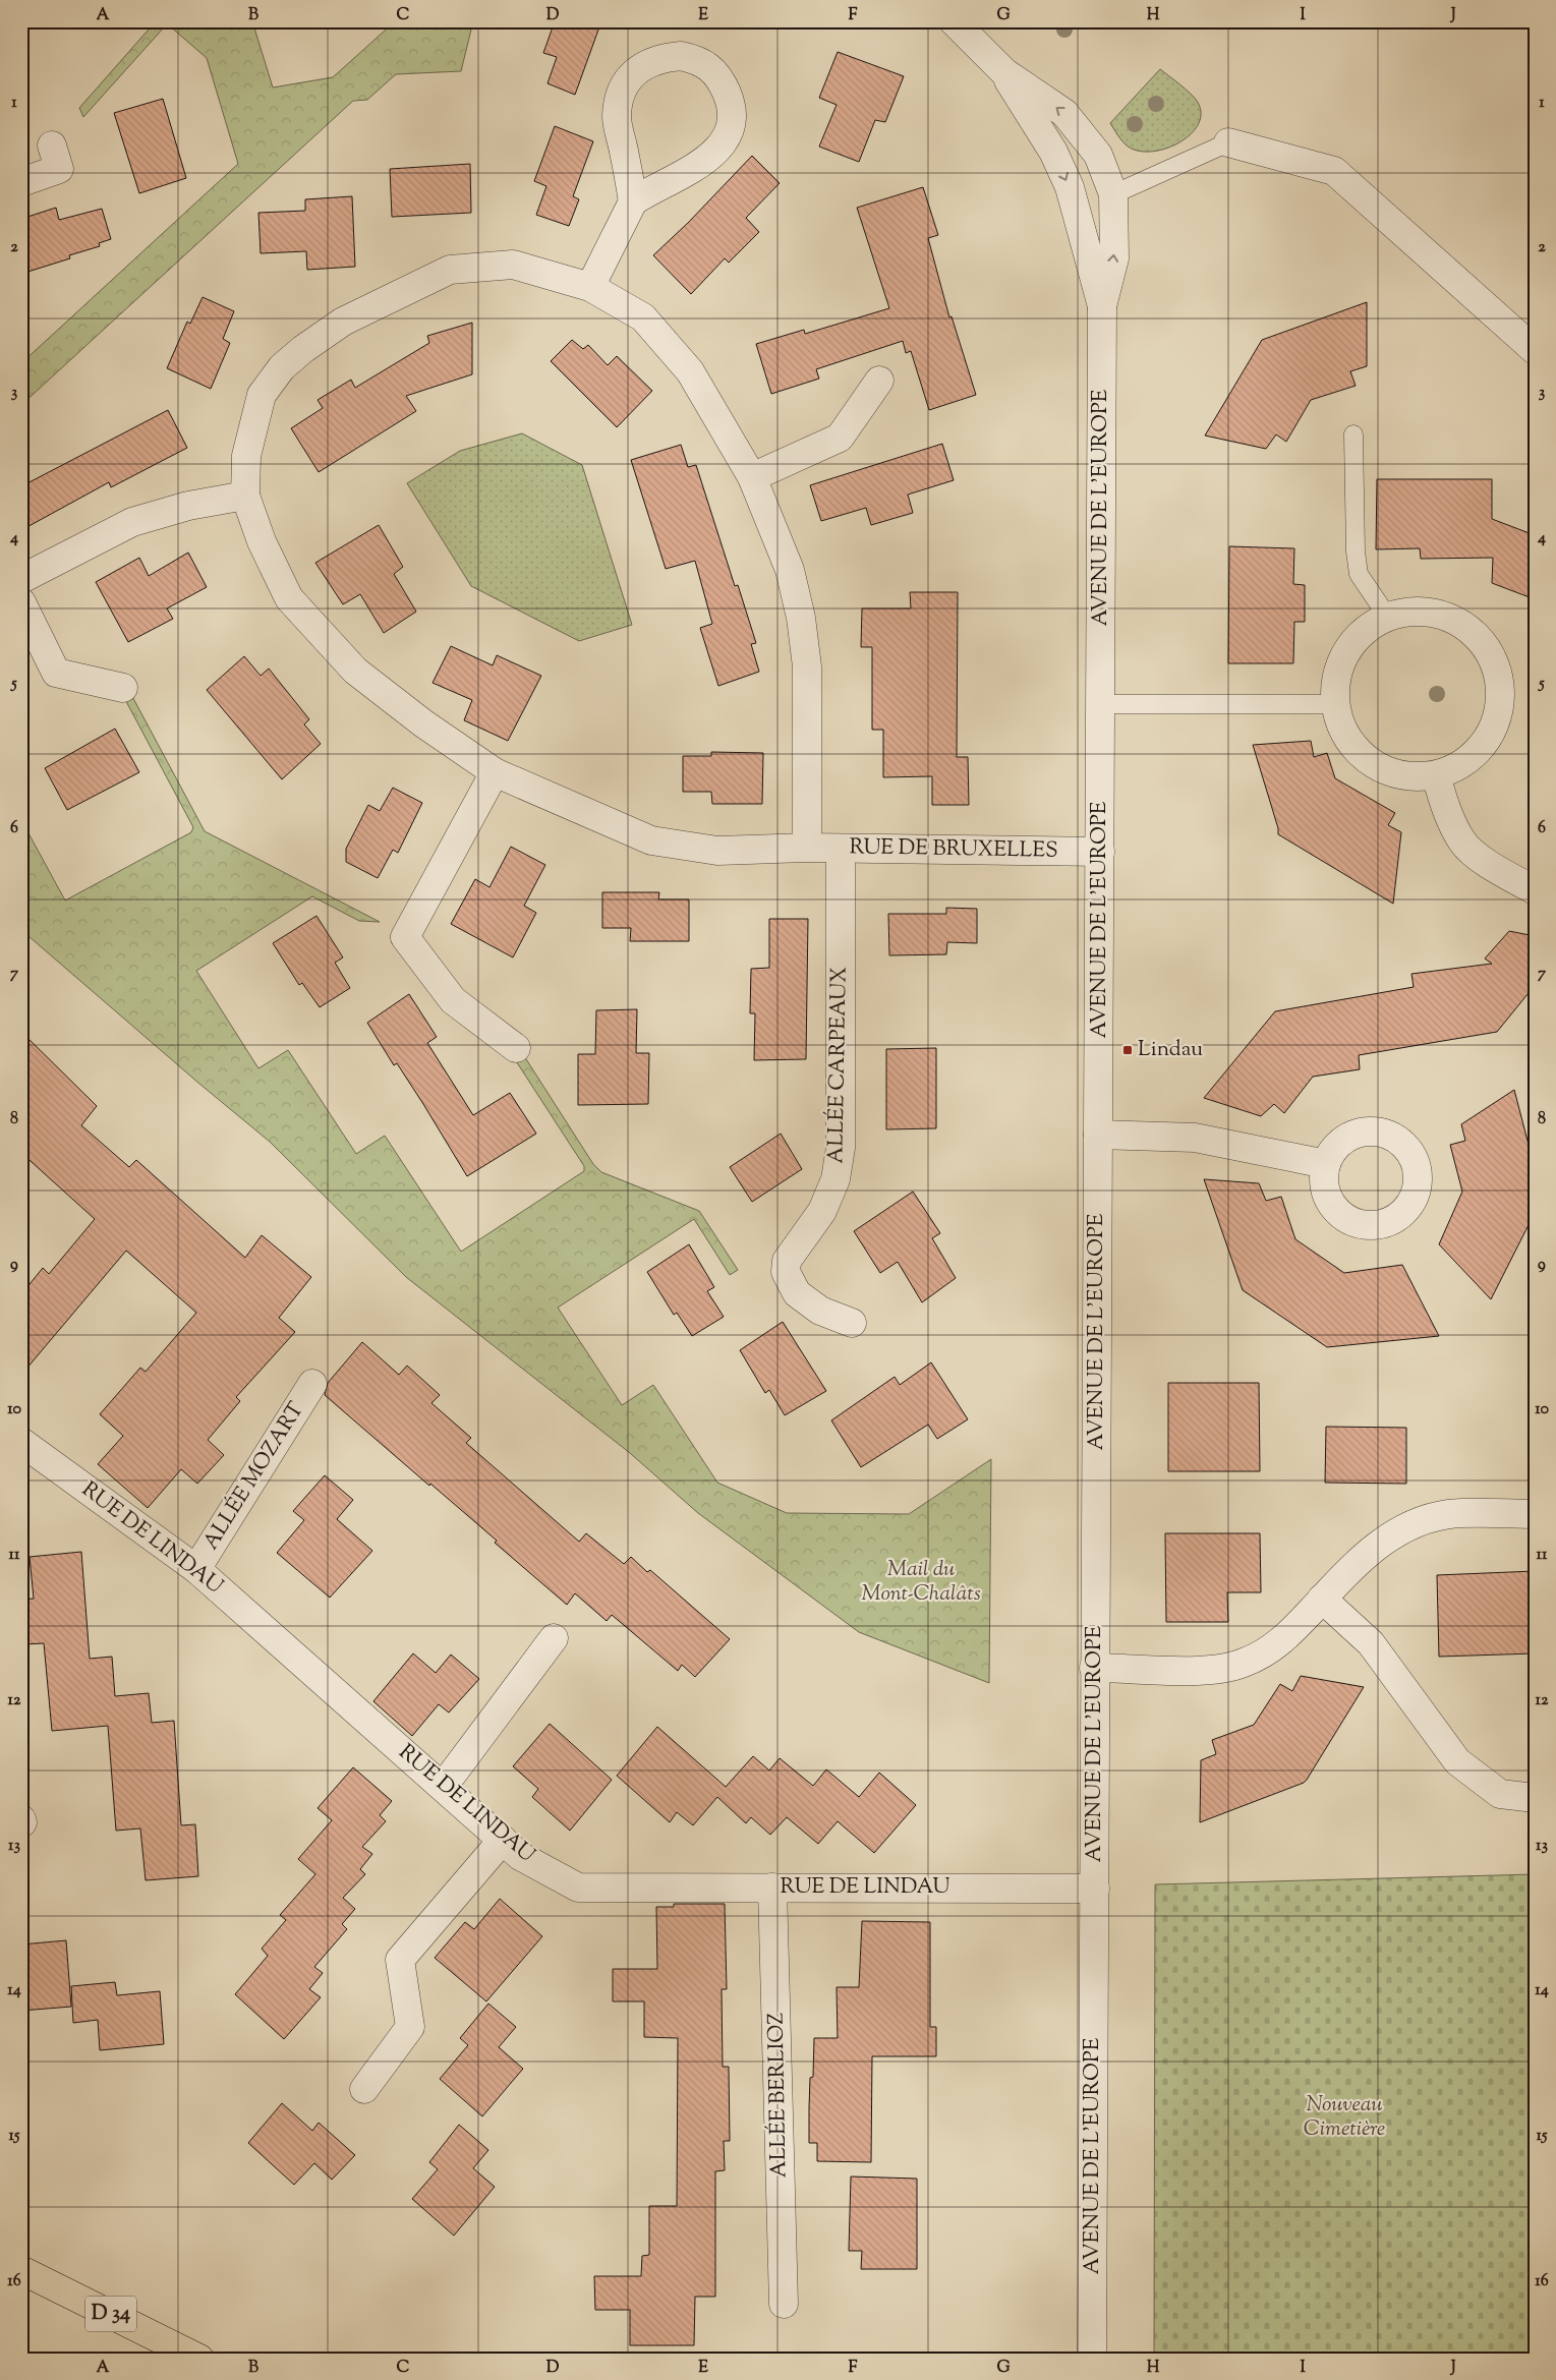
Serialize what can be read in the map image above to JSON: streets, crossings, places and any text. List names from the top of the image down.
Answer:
{
  "streets": {
    "main road": ["D 34"],
    "street": [
      "AVENUE DE L'EUROPE",
      "RUE DE BRUXELLES",
      "ALLÉE CARPEAUX",
      "ALLÉE MOZART",
      "RUE DE LINDAU",
      "ALLÉE BERLIOZ"
    ]
  },
  "crossings": [
    ["AVENUE DE L'EUROPE", "RUE DE BRUXELLES"],
    ["AVENUE DE L'EUROPE", "RUE DE LINDAU"],
    ["RUE DE BRUXELLES", "ALLÉE CARPEAUX"],
    ["ALLÉE MOZART", "RUE DE LINDAU"],
    ["RUE DE LINDAU", "ALLÉE BERLIOZ"]
  ],
  "parks": ["Mail du Mont-Chalâts", "Nouveau Cimetière"],
  "places": {
    "transit": ["Lindau"]
  },
  "grid": {
    "columns": [
      "A",
      "B",
      "C",
      "D",
      "E",
      "F",
      "G",
      "H",
      "I",
      "J"
    ],
    "rows": [
      "1",
      "2",
      "3",
      "4",
      "5",
      "6",
      "7",
      "8",
      "9",
      "10",
      "11",
      "12",
      "13",
      "14",
      "15",
      "16"
    ]
  }
}
